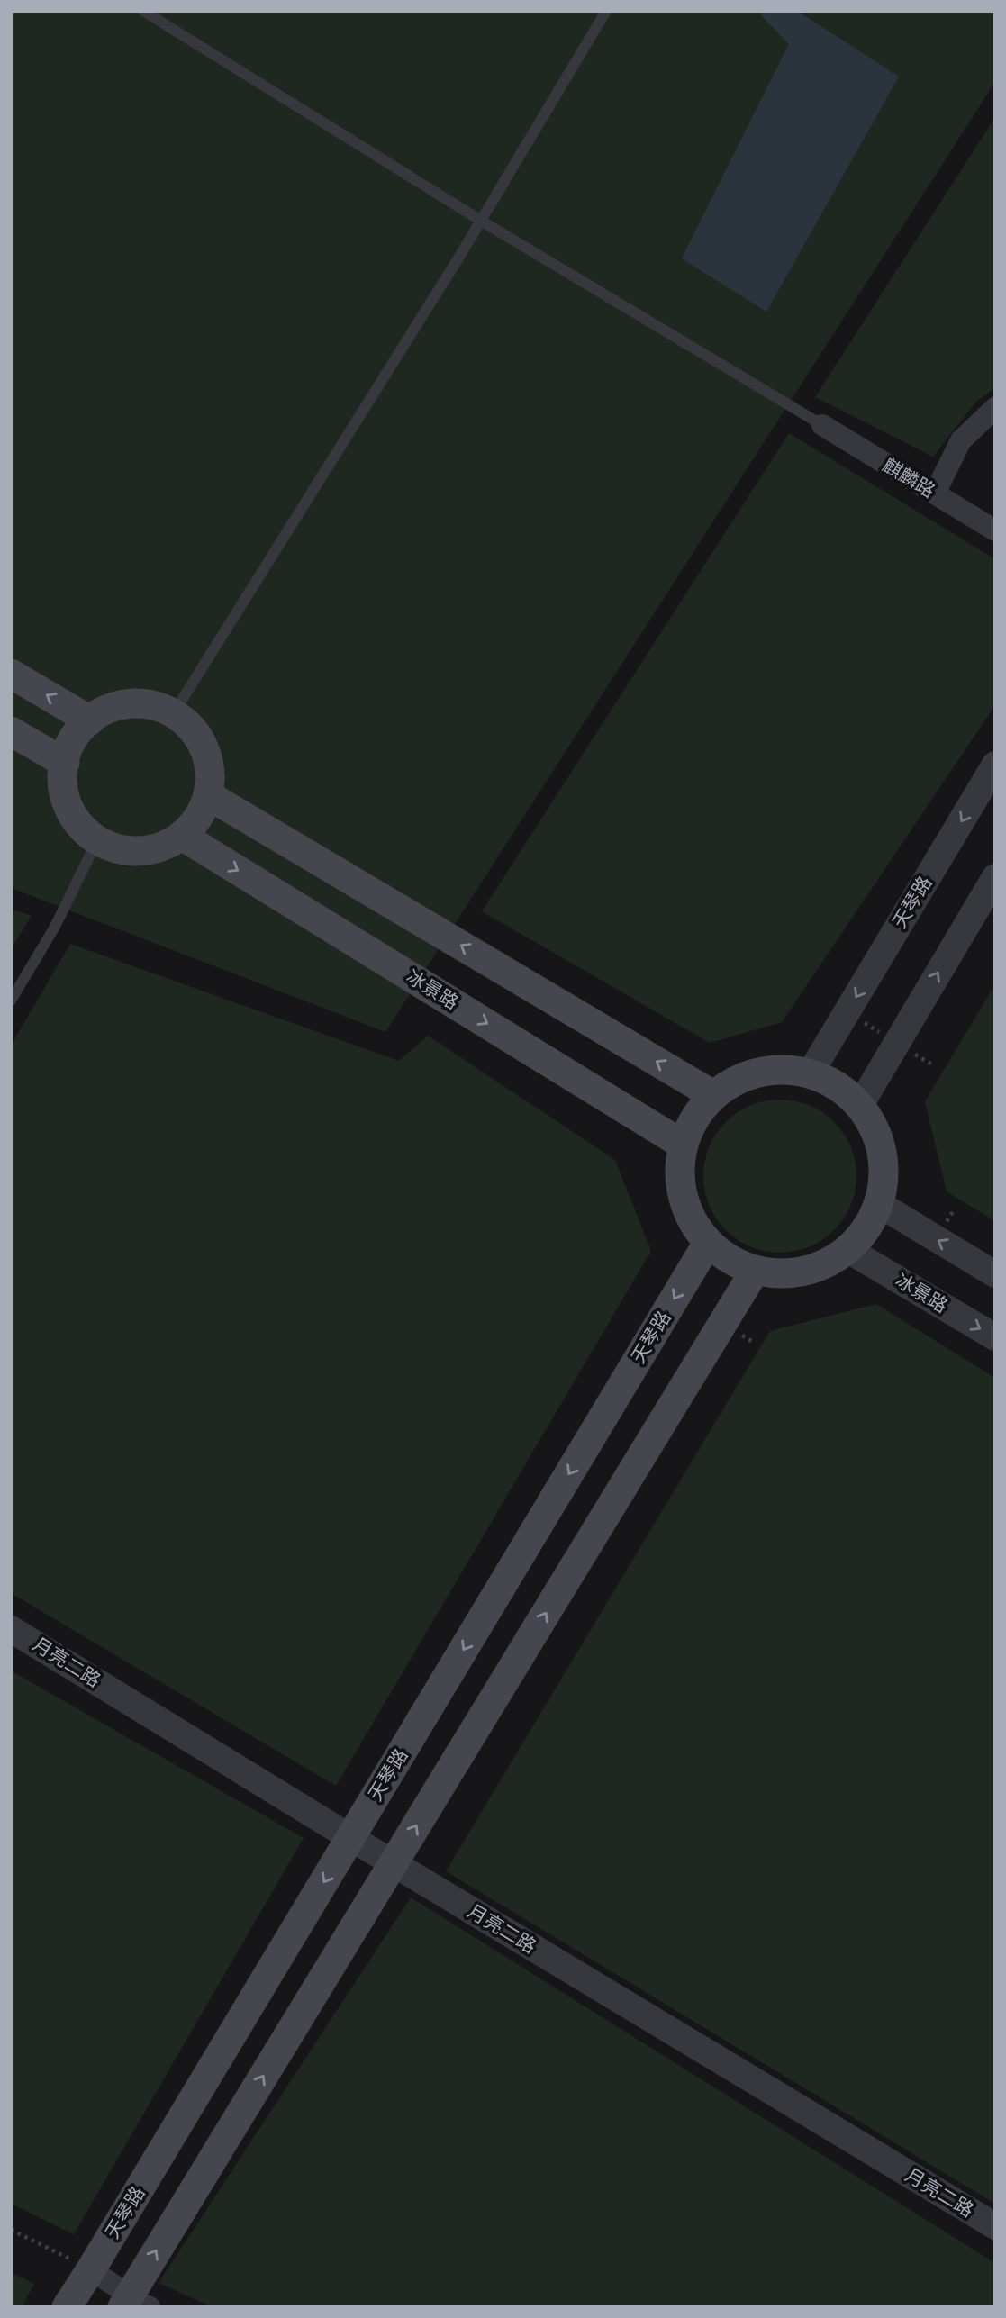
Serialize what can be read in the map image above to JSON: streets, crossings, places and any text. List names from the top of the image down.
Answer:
{
  "streets": {
    "main road": ["天琴路", "冰景路"],
    "street": ["麒麟路", "月亮二路"]
  },
  "crossings": [
    ["天琴路", "冰景路"],
    ["天琴路", "月亮二路"]
  ],
  "one_way": ["天琴路"]
}
